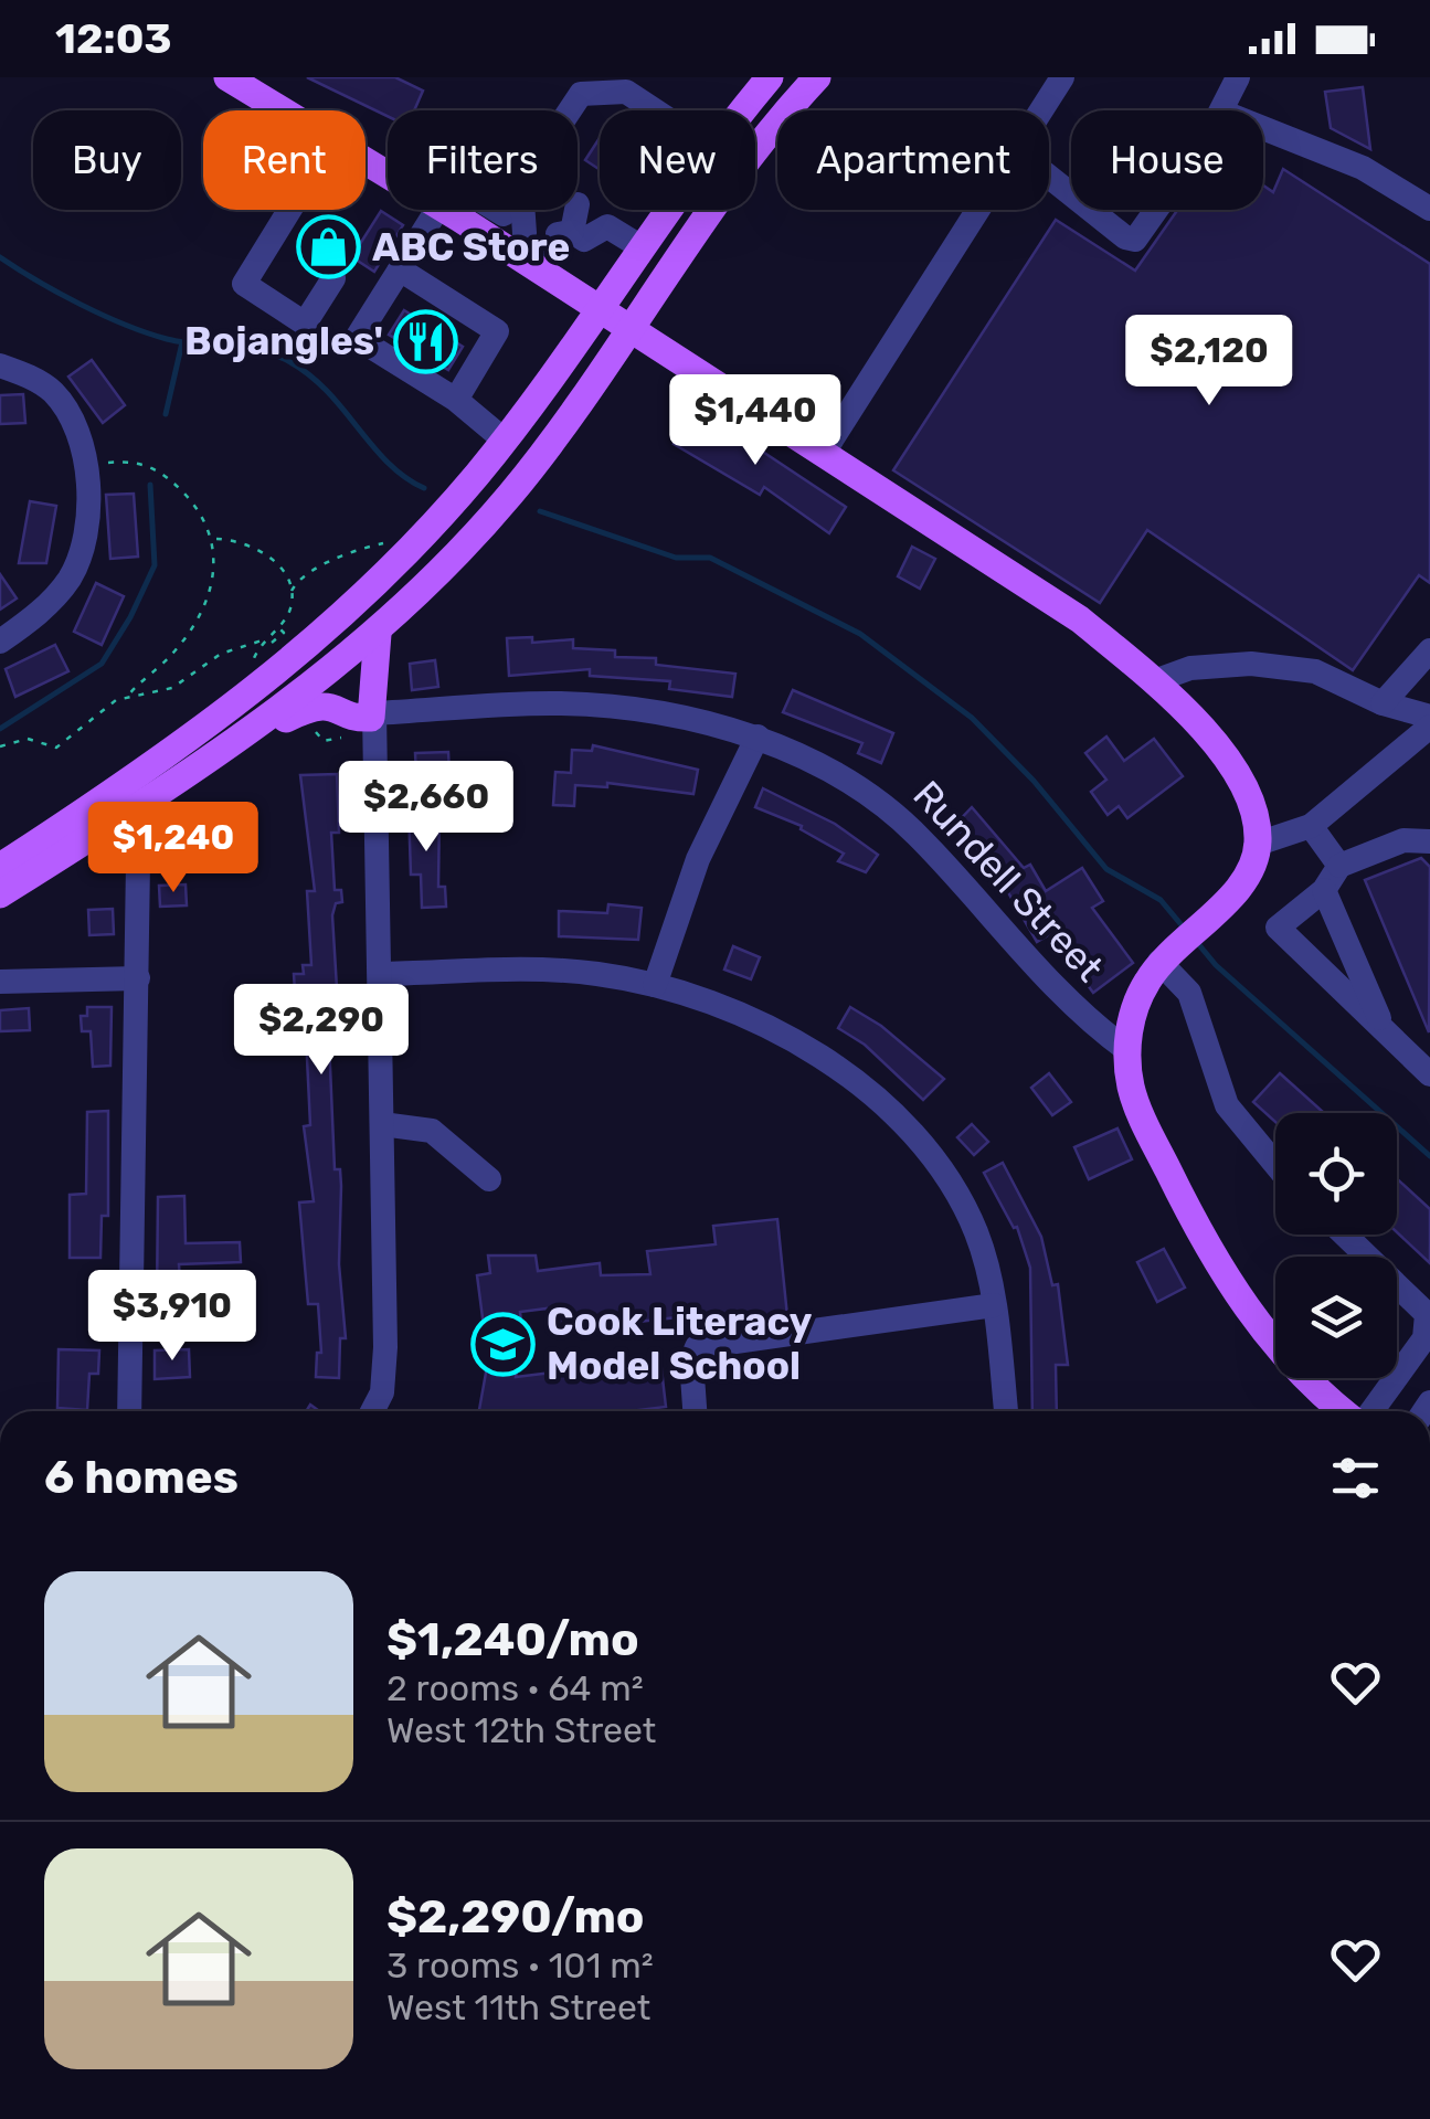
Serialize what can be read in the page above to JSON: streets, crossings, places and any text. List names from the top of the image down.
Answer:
{
  "streets": {
    "street": ["Rundell Street"]
  },
  "places": {
    "shop": ["ABC Store"],
    "restaurant": ["Bojangles'"],
    "school or university": ["Cook Literacy Model School"]
  },
  "page": {
    "status": "12:03",
    "chip": [
      "Buy",
      "Rent",
      "Filters",
      "New",
      "Apartment",
      "House"
    ],
    "price": [
      "$2,120",
      "$1,440",
      "$2,660",
      "$1,240",
      "$2,290",
      "$3,910"
    ],
    "heading": "6 homes",
    "list": [
      {
        "name": "$1,240/mo",
        "note": "2 rooms · 64 m² · West 12th Street"
      },
      {
        "name": "$2,290/mo",
        "note": "3 rooms · 101 m² · West 11th Street"
      }
    ]
  }
}
